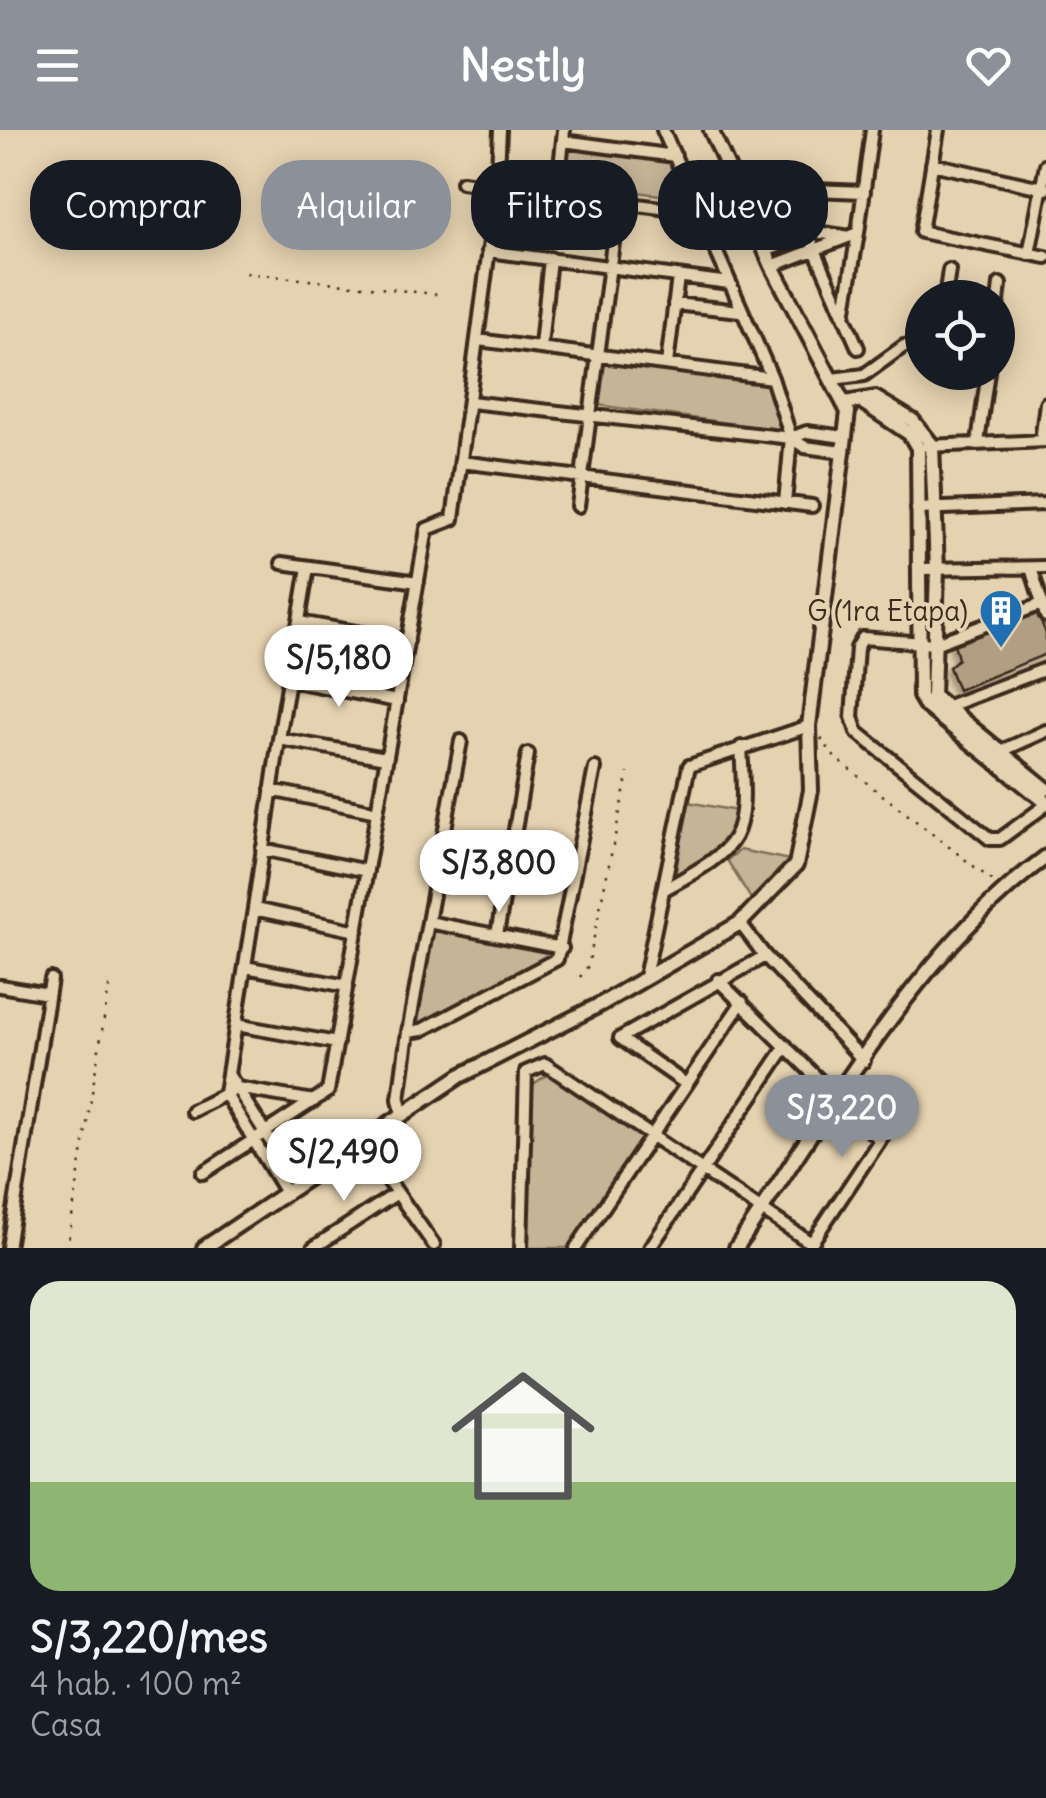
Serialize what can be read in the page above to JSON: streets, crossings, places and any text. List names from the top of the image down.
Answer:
{
  "places": {
    "building": ["G (1ra Etapa)"]
  },
  "page": {
    "header": "Nestly",
    "chip": [
      "Comprar",
      "Alquilar",
      "Filtros",
      "Nuevo"
    ],
    "price": [
      "S/5,180",
      "S/3,800",
      "S/3,220",
      "S/2,490"
    ],
    "list": [
      {
        "name": "S/3,220/mes",
        "note": "4 hab. · 100 m² · Casa"
      }
    ]
  }
}
